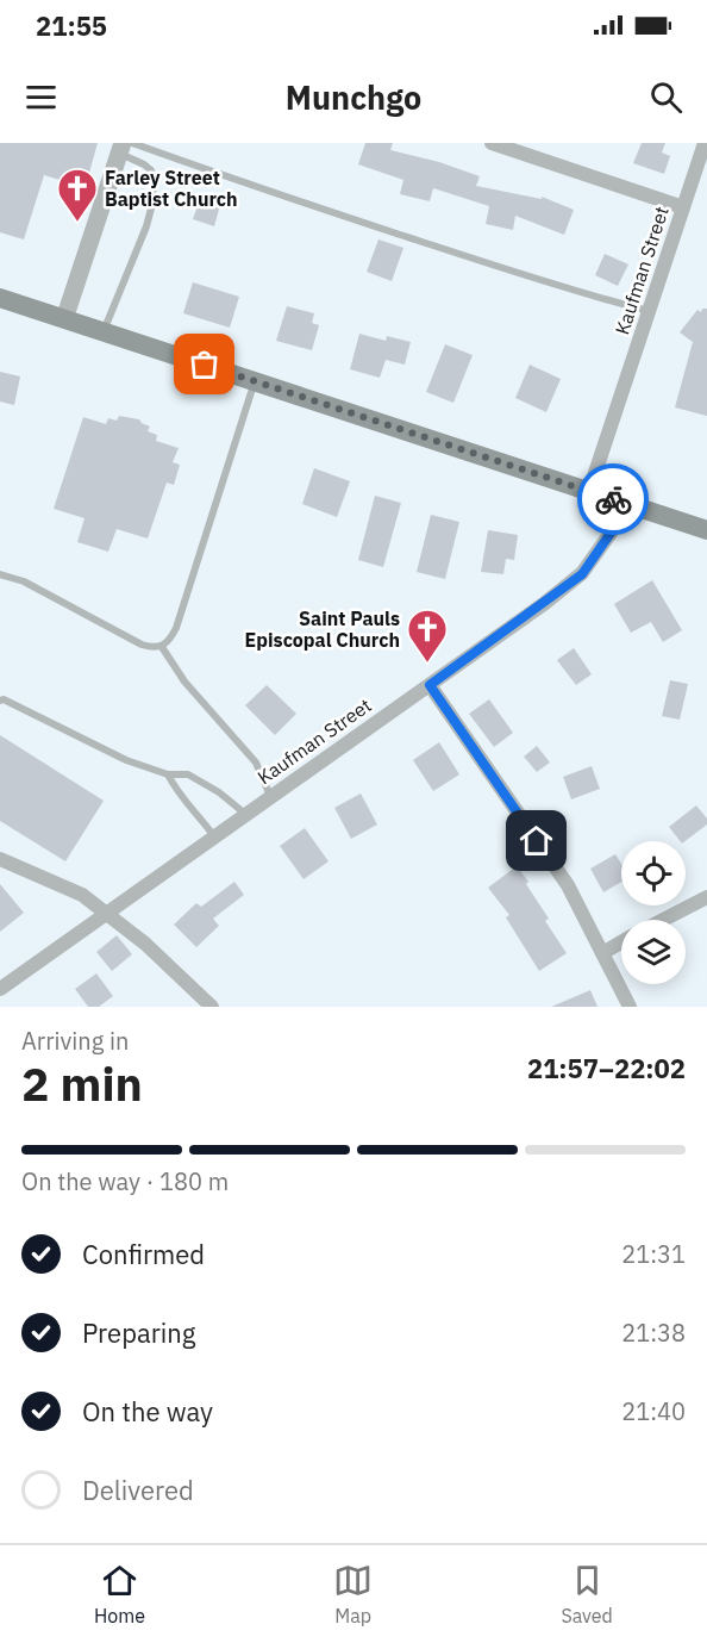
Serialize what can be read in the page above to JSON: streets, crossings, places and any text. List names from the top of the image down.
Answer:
{
  "streets": {
    "street": ["Kaufman Street"]
  },
  "places": {
    "church": ["Farley Street Baptist Church", "Saint Pauls Episcopal Church"]
  },
  "page": {
    "status": "21:55",
    "header": "Munchgo",
    "heading": ["2 min", "Arriving in", "21:57–22:02"],
    "bar": "On the way · 180 m",
    "list": [
      ["Confirmed", "21:31"],
      ["Preparing", "21:38"],
      ["On the way", "21:40"],
      "Delivered"
    ],
    "tabs": ["Home", "Map", "Saved"]
  }
}
